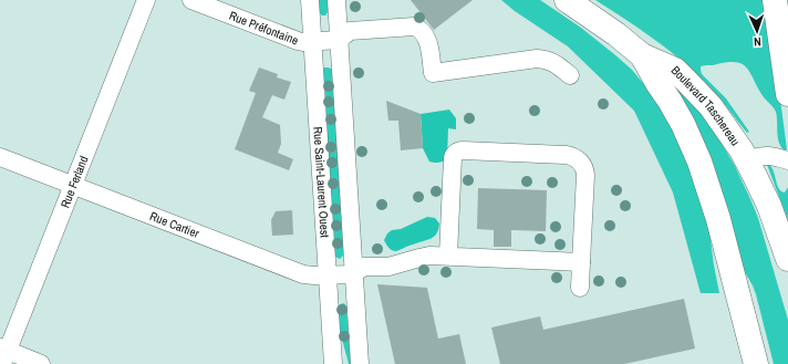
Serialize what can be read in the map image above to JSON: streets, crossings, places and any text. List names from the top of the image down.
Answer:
{
  "streets": {
    "highway": ["Boulevard Taschereau"],
    "street": [
      "Rue Préfontaine",
      "Rue Ferland",
      "Rue Saint-Laurent Ouest",
      "Rue Cartier"
    ]
  },
  "crossings": [
    ["Rue Préfontaine", "Rue Saint-Laurent Ouest"],
    ["Rue Ferland", "Rue Cartier"],
    ["Rue Saint-Laurent Ouest", "Rue Cartier"]
  ],
  "north": "bottom"
}
